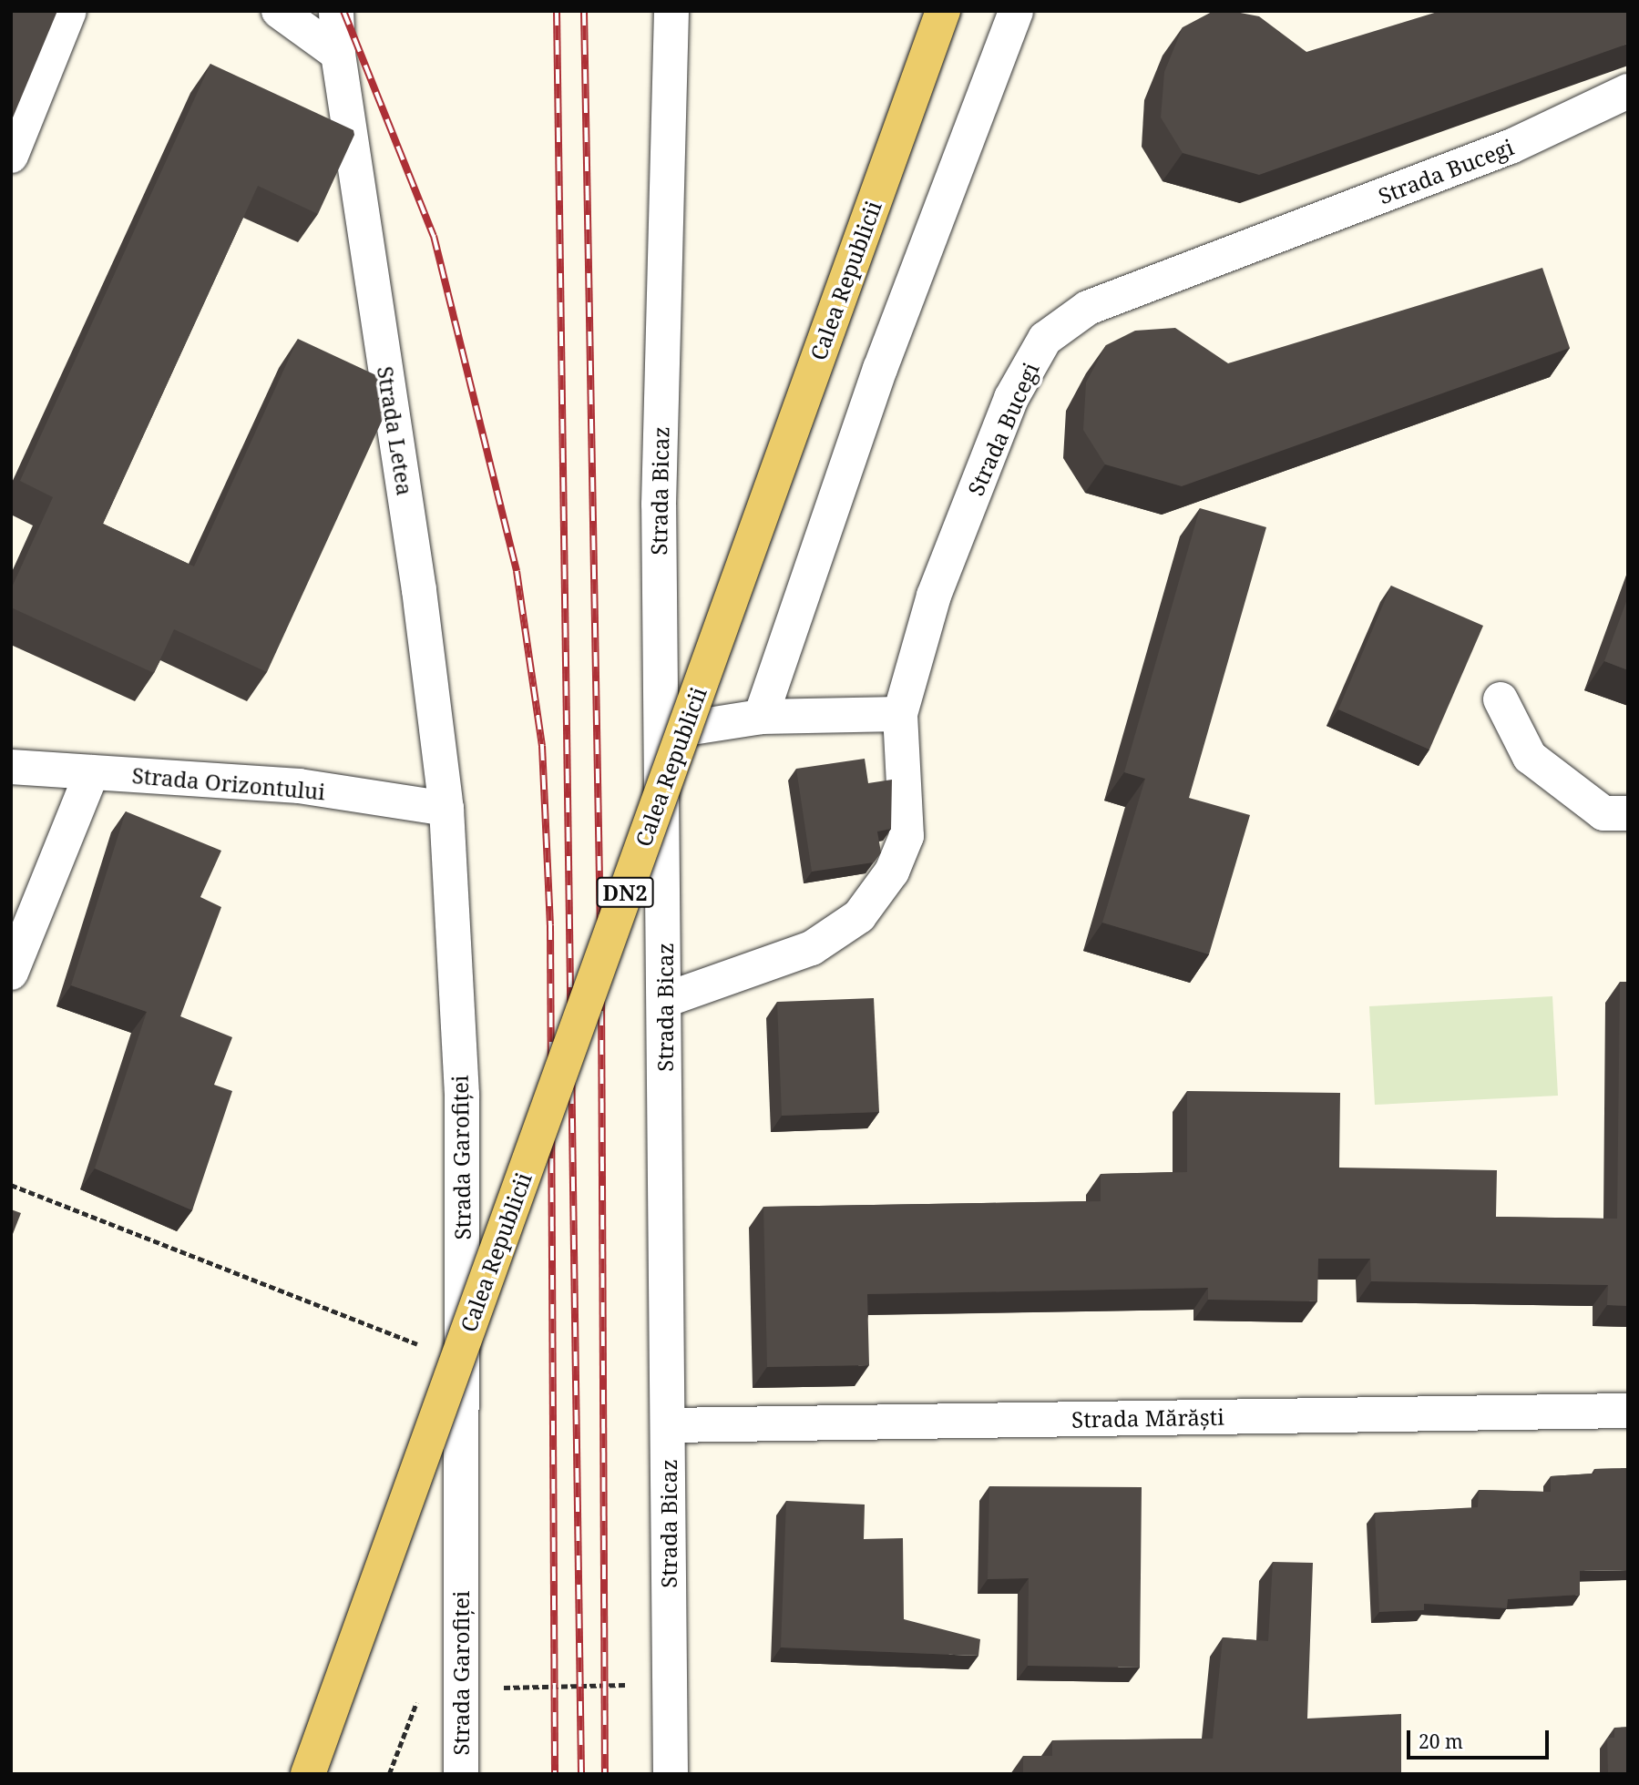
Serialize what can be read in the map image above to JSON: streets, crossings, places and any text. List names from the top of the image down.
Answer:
{
  "streets": {
    "main road": ["Calea Republicii", "DN2"],
    "street": [
      "Strada Bucegi",
      "Strada Letea",
      "Strada Bicaz",
      "Strada Orizontului",
      "Strada Garofiței",
      "Strada Mărăști"
    ]
  },
  "crossings": [
    ["Strada Bucegi", "Strada Bicaz"],
    ["Strada Letea", "Strada Orizontului"],
    ["Strada Letea", "Strada Garofiței"],
    ["Strada Bicaz", "Strada Mărăști"],
    ["Strada Orizontului", "Strada Garofiței"]
  ],
  "scale_bar": "20 m"
}
